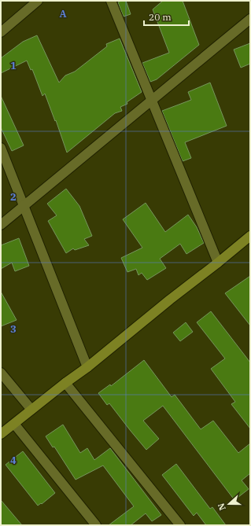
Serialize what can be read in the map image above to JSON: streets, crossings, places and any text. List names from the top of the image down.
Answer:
{
  "scale_bar": "20 m",
  "north": "left",
  "grid": {
    "columns": ["A"],
    "rows": [
      "1",
      "2",
      "3",
      "4"
    ]
  }
}
